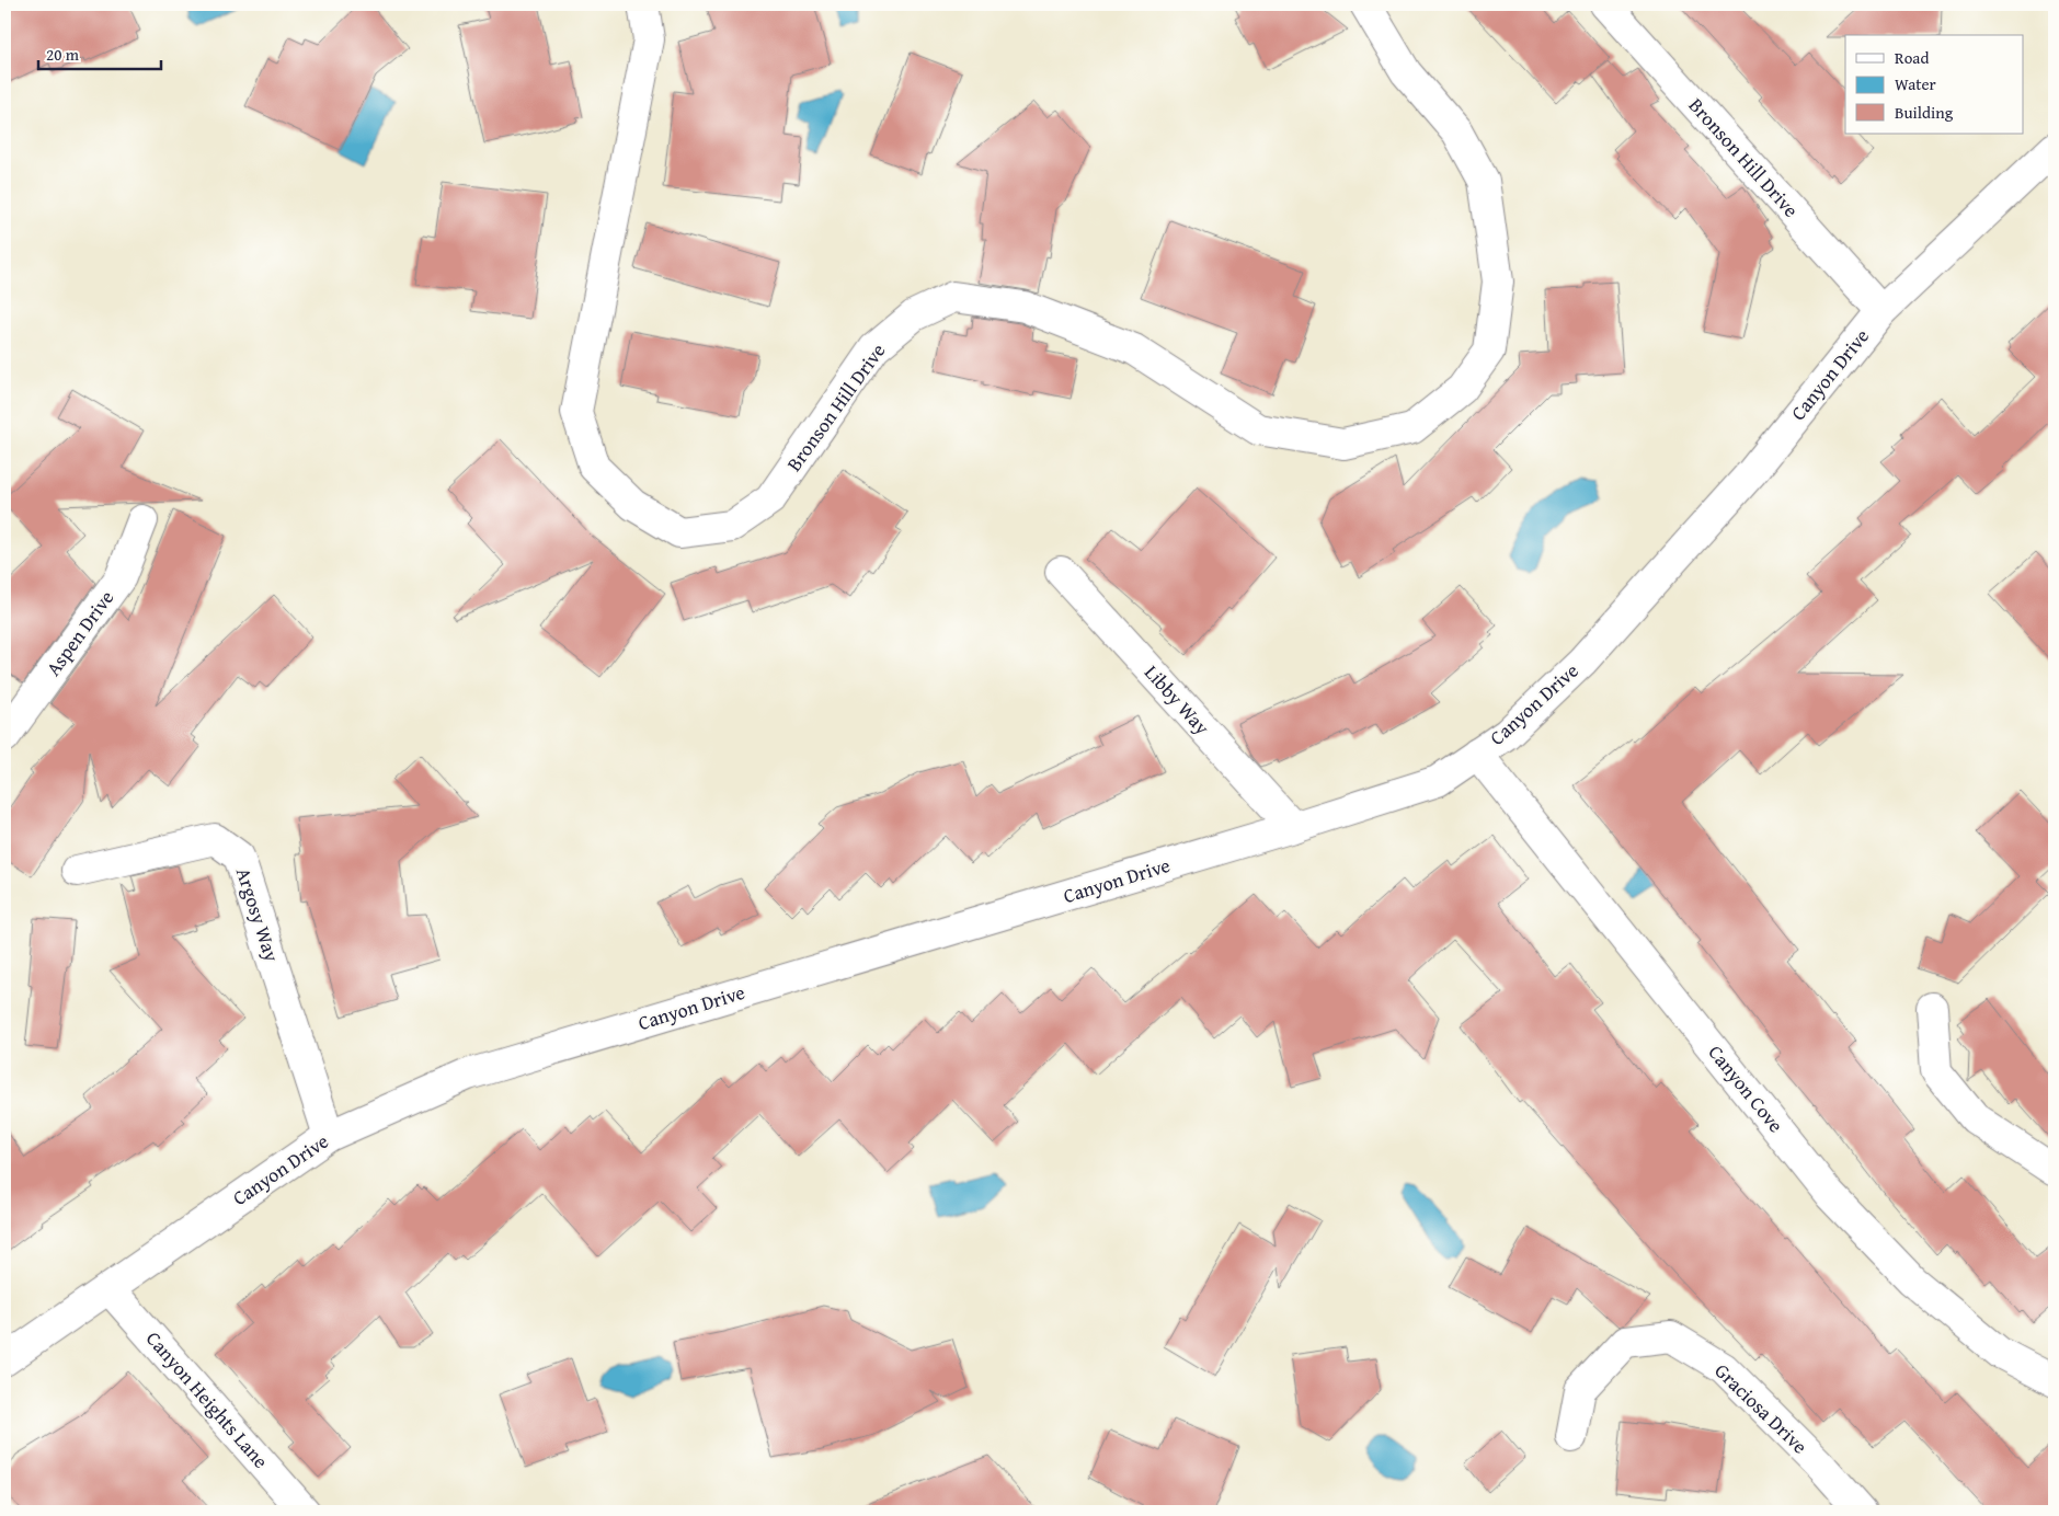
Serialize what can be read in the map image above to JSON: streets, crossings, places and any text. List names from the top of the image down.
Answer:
{
  "streets": {
    "street": [
      "Bronson Hill Drive",
      "Canyon Drive",
      "Aspen Drive",
      "Libby Way",
      "Argosy Way",
      "Canyon Cove",
      "Canyon Heights Lane",
      "Graciosa Drive"
    ]
  },
  "crossings": [
    ["Bronson Hill Drive", "Canyon Drive"],
    ["Canyon Drive", "Libby Way"],
    ["Canyon Drive", "Argosy Way"],
    ["Canyon Drive", "Canyon Cove"],
    ["Canyon Drive", "Canyon Heights Lane"]
  ],
  "legend": ["Road", "Water", "Building"],
  "scale_bar": "20 m"
}
